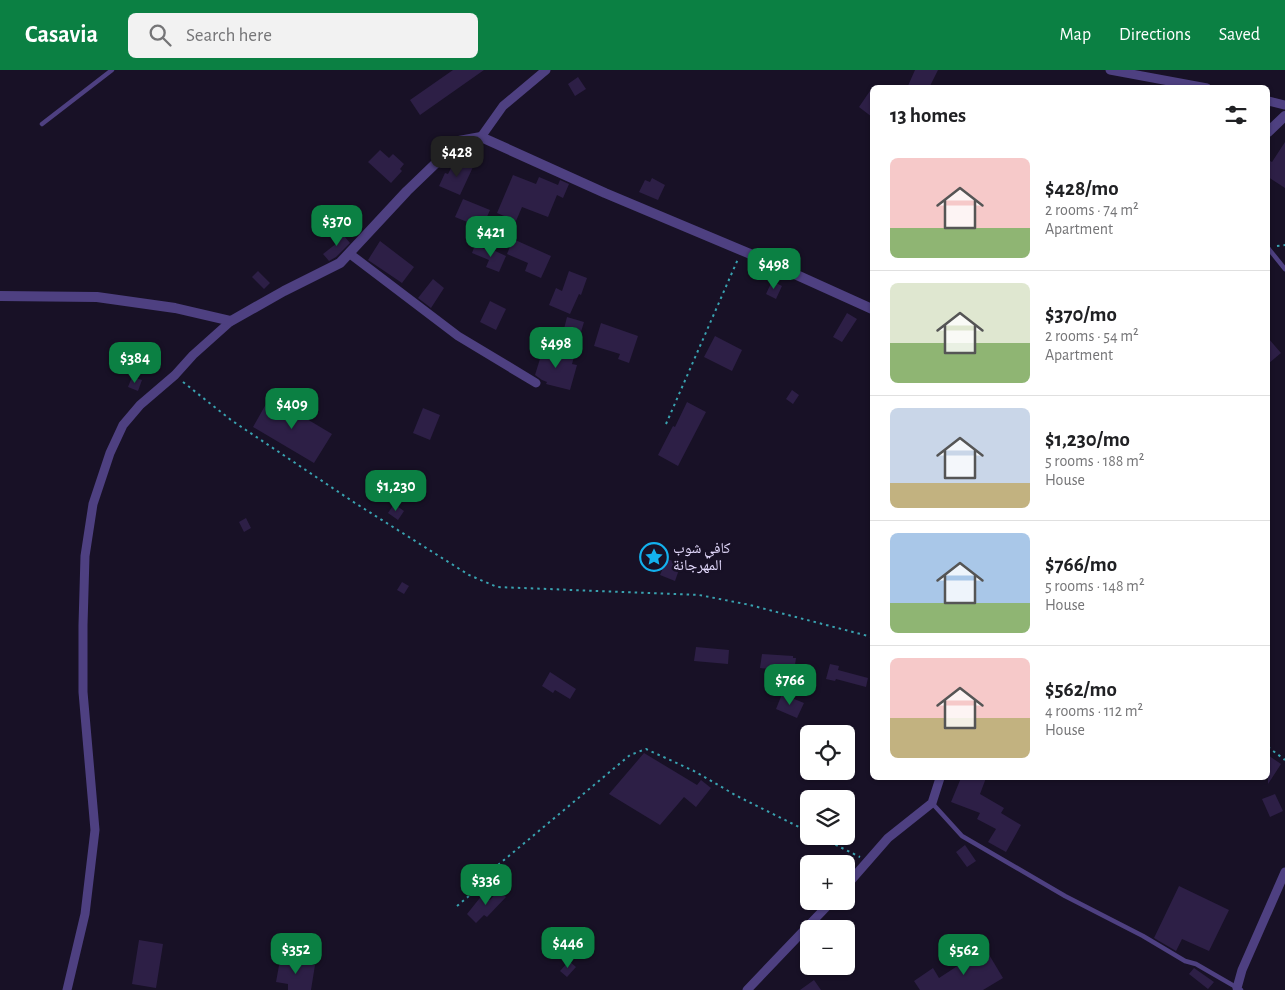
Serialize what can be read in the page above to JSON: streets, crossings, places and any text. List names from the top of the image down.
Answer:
{
  "places": {
    "place": ["كافي شوب المهرجانة"]
  },
  "page": {
    "header": "Casavia",
    "search": "Search here",
    "nav": ["Map", "Directions", "Saved"],
    "heading": "13 homes",
    "price": [
      "$428",
      "$370",
      "$421",
      "$498",
      "$498",
      "$384",
      "$409",
      "$1,230",
      "$766",
      "$336",
      "$446",
      "$352",
      "$562"
    ],
    "list": [
      {
        "name": "$428/mo",
        "note": "2 rooms · 74 m² · Apartment"
      },
      {
        "name": "$370/mo",
        "note": "2 rooms · 54 m² · Apartment"
      },
      {
        "name": "$1,230/mo",
        "note": "5 rooms · 188 m² · House"
      },
      {
        "name": "$766/mo",
        "note": "5 rooms · 148 m² · House"
      },
      {
        "name": "$562/mo",
        "note": "4 rooms · 112 m² · House"
      }
    ],
    "map_buttons": ["+", "−"]
  }
}
